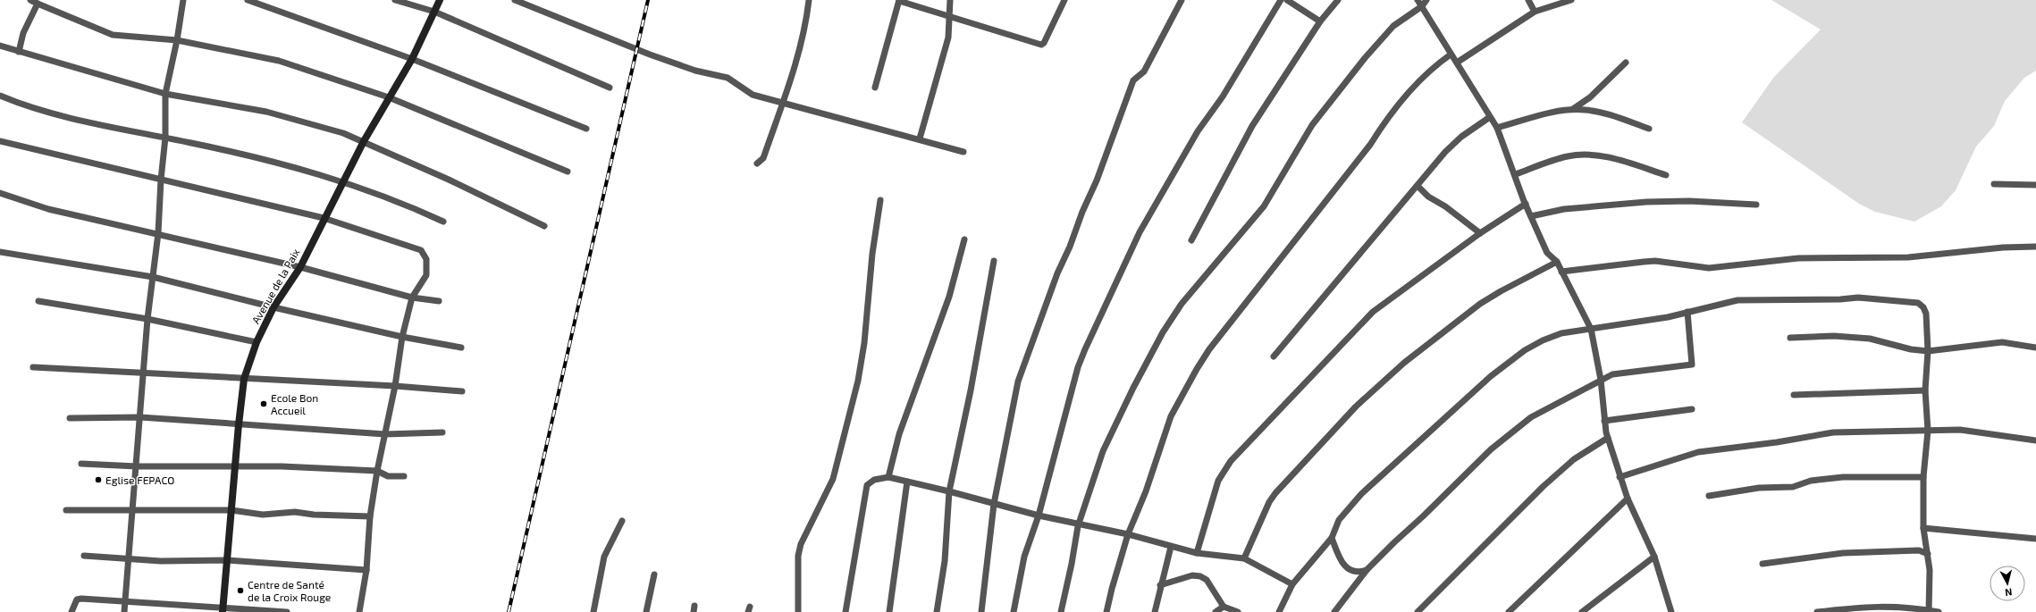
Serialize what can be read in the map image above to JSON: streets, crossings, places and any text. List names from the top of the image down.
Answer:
{
  "streets": {
    "street": ["Avenue de la Paix"]
  },
  "places": ["Ecole Bon Accueil", "Eglise FEPACO", "Centre de Santé de la Croix Rouge"],
  "north": "bottom"
}
